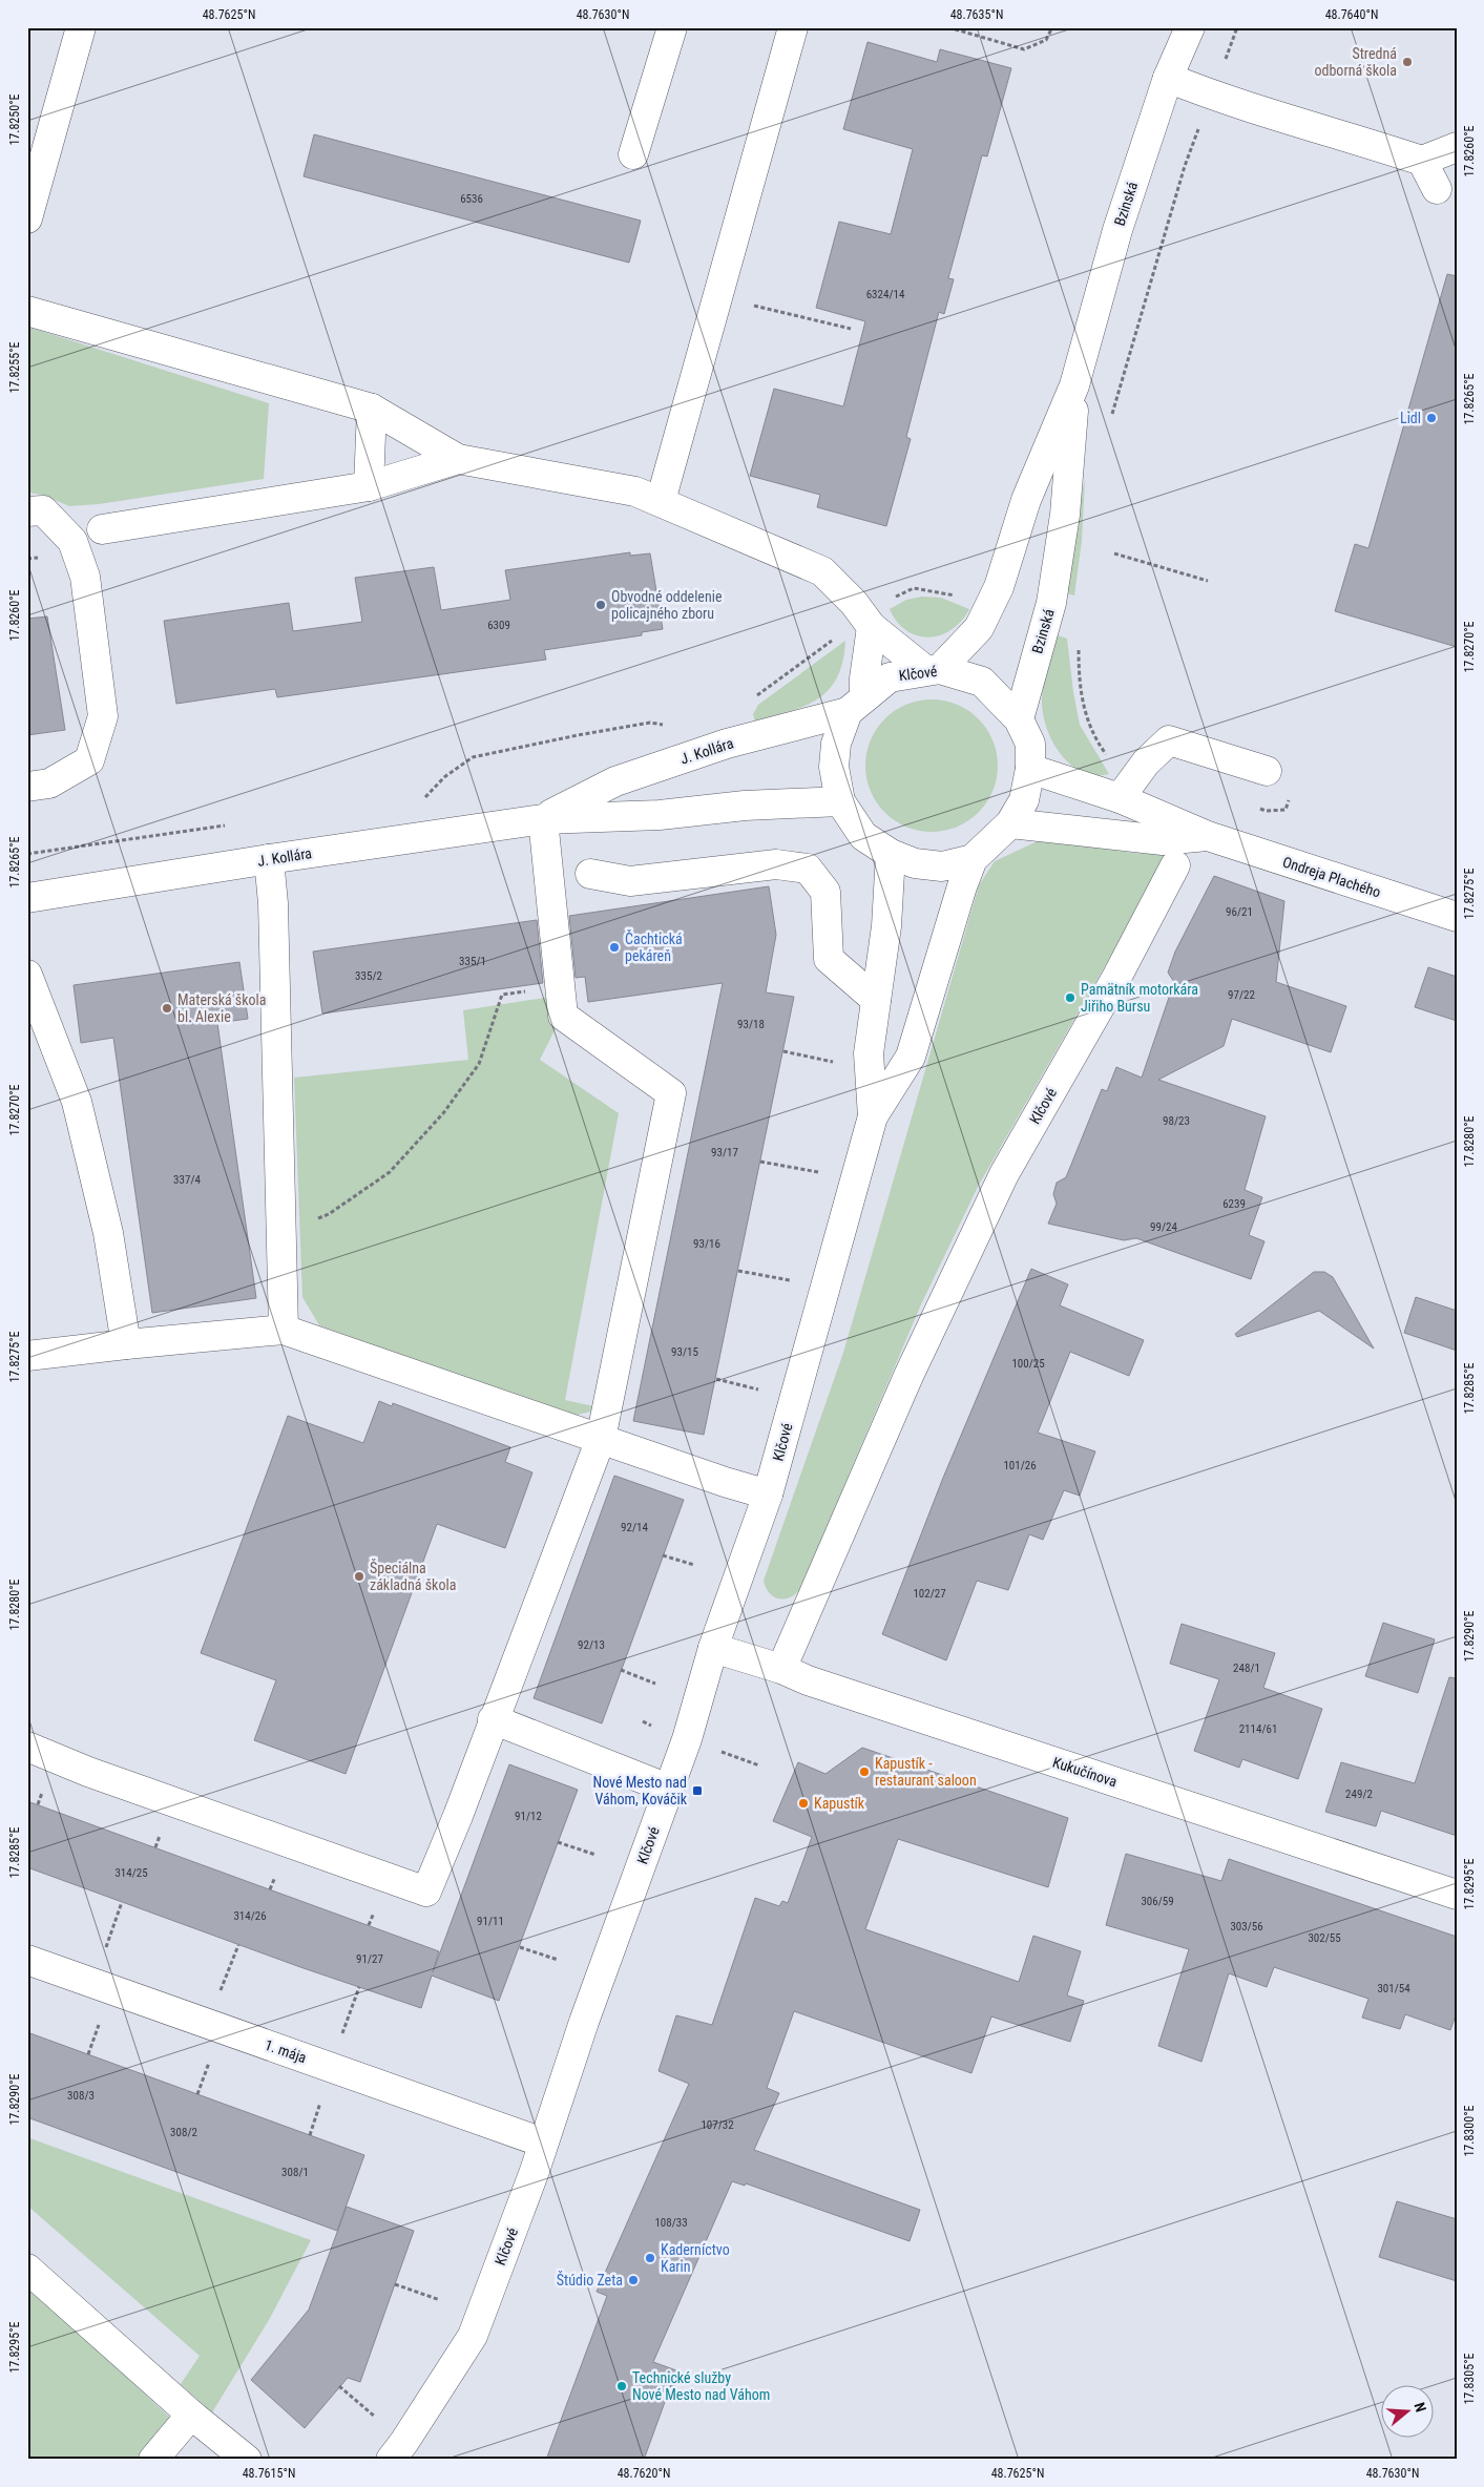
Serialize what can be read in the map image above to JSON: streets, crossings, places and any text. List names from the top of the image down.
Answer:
{
  "streets": {
    "street": [
      "Bzinská",
      "Klčové",
      "J. Kollára",
      "Ondreja Plachého",
      "Kukučínova",
      "1. mája"
    ]
  },
  "crossings": [
    ["Bzinská", "Klčové"],
    ["Klčové", "J. Kollára"],
    ["Klčové", "Ondreja Plachého"],
    ["Klčové", "Kukučínova"],
    ["Klčové", "1. mája"]
  ],
  "places": {
    "other": [
      "Stredná odborná škola",
      "Lidl",
      "Obvodné oddelenie policajného zboru",
      "Čachtická pekáreň",
      "Pamätník motorkára Jiřiho Bursu",
      "Materská škola bl. Alexie",
      "Špeciálna základná škola",
      "Kapustík - restaurant saloon",
      "Kapustík",
      "Kaderníctvo Karin",
      "Štúdio Zeta",
      "Technické služby Nové Mesto nad Váhom"
    ],
    "transit": ["Nové Mesto nad Váhom, Kováčik"]
  },
  "house_numbers": [
    "6536",
    "6324/14",
    "6309",
    "96/21",
    "335/1",
    "335/2",
    "97/22",
    "93/18",
    "98/23",
    "93/17",
    "337/4",
    "6239",
    "99/24",
    "93/16",
    "93/15",
    "100/25",
    "101/26",
    "92/14",
    "102/27",
    "92/13",
    "248/1",
    "2114/61",
    "249/2",
    "91/12",
    "314/25",
    "306/59",
    "314/26",
    "91/11",
    "303/56",
    "302/55",
    "91/27",
    "301/54",
    "308/3",
    "107/32",
    "308/2",
    "308/1",
    "108/33"
  ],
  "north": "right",
  "coordinates": [
    "48.7625°N",
    "48.7630°N",
    "48.7635°N",
    "48.7640°N",
    "17.8250°E",
    "17.8260°E",
    "17.8255°E",
    "17.8265°E",
    "17.8270°E",
    "17.8275°E",
    "17.8280°E",
    "17.8285°E",
    "17.8290°E",
    "17.8295°E",
    "17.8300°E",
    "17.8305°E",
    "48.7615°N",
    "48.7620°N"
  ]
}
